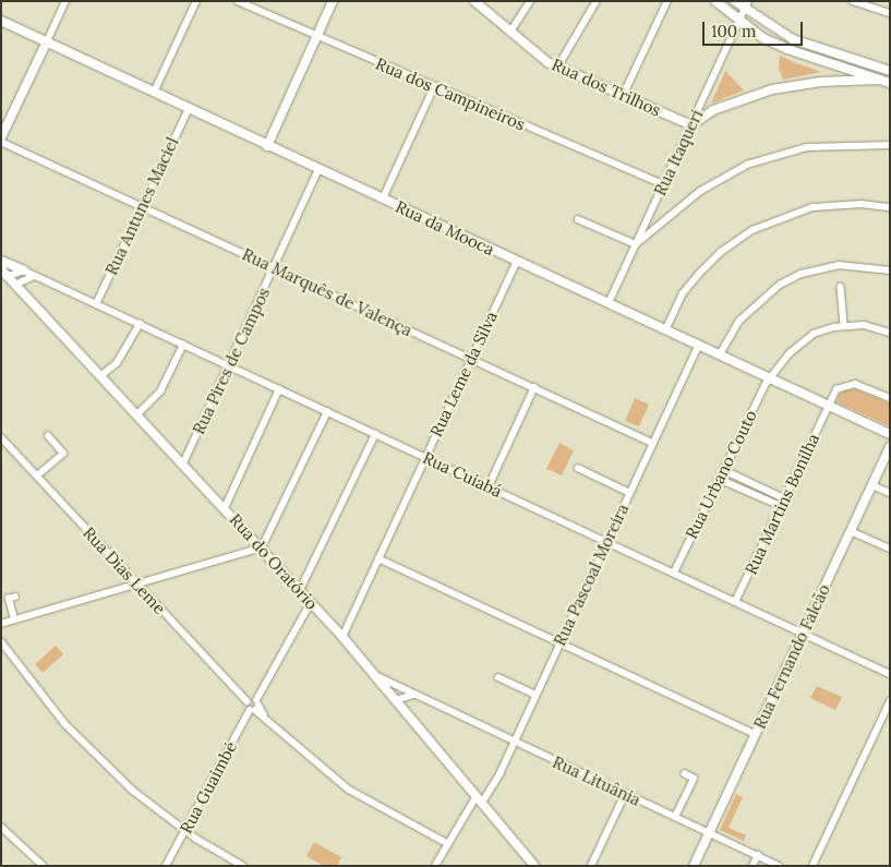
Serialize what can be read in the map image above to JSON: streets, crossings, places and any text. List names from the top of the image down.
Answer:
{
  "streets": {
    "street": [
      "Rua dos Trilhos",
      "Rua dos Campineiros",
      "Rua Itaqueri",
      "Rua Antunes Maciel",
      "Rua da Mooca",
      "Rua Marquês de Valença",
      "Rua Pires de Campos",
      "Rua Leme da Silva",
      "Rua Cuiabá",
      "Rua Urbano Couto",
      "Rua Martins Bonilha",
      "Rua do Oratório",
      "Rua Dias Leme",
      "Rua Pascoal Moreira",
      "Rua Fernando Falcão",
      "Rua Lituânia",
      "Rua Guaimbé"
    ]
  },
  "crossings": [
    ["Rua dos Trilhos", "Rua Itaqueri"],
    ["Rua dos Campineiros", "Rua Itaqueri"],
    ["Rua Itaqueri", "Rua da Mooca"],
    ["Rua Antunes Maciel", "Rua da Mooca"],
    ["Rua Antunes Maciel", "Rua Marquês de Valença"],
    ["Rua Antunes Maciel", "Rua Cuiabá"],
    ["Rua da Mooca", "Rua Pires de Campos"],
    ["Rua da Mooca", "Rua Leme da Silva"],
    ["Rua da Mooca", "Rua Urbano Couto"],
    ["Rua da Mooca", "Rua Martins Bonilha"],
    ["Rua da Mooca", "Rua Pascoal Moreira"],
    ["Rua Marquês de Valença", "Rua Pires de Campos"],
    ["Rua Marquês de Valença", "Rua Leme da Silva"],
    ["Rua Marquês de Valença", "Rua Pascoal Moreira"],
    ["Rua Pires de Campos", "Rua Cuiabá"],
    ["Rua Pires de Campos", "Rua do Oratório"],
    ["Rua Leme da Silva", "Rua Cuiabá"],
    ["Rua Leme da Silva", "Rua do Oratório"],
    ["Rua Cuiabá", "Rua Urbano Couto"],
    ["Rua Cuiabá", "Rua Martins Bonilha"],
    ["Rua Cuiabá", "Rua Pascoal Moreira"],
    ["Rua Cuiabá", "Rua Fernando Falcão"],
    ["Rua do Oratório", "Rua Pascoal Moreira"],
    ["Rua do Oratório", "Rua Lituânia"],
    ["Rua do Oratório", "Rua Guaimbé"],
    ["Rua Dias Leme", "Rua Guaimbé"],
    ["Rua Pascoal Moreira", "Rua Lituânia"],
    ["Rua Fernando Falcão", "Rua Lituânia"]
  ],
  "scale_bar": "100 m"
}
